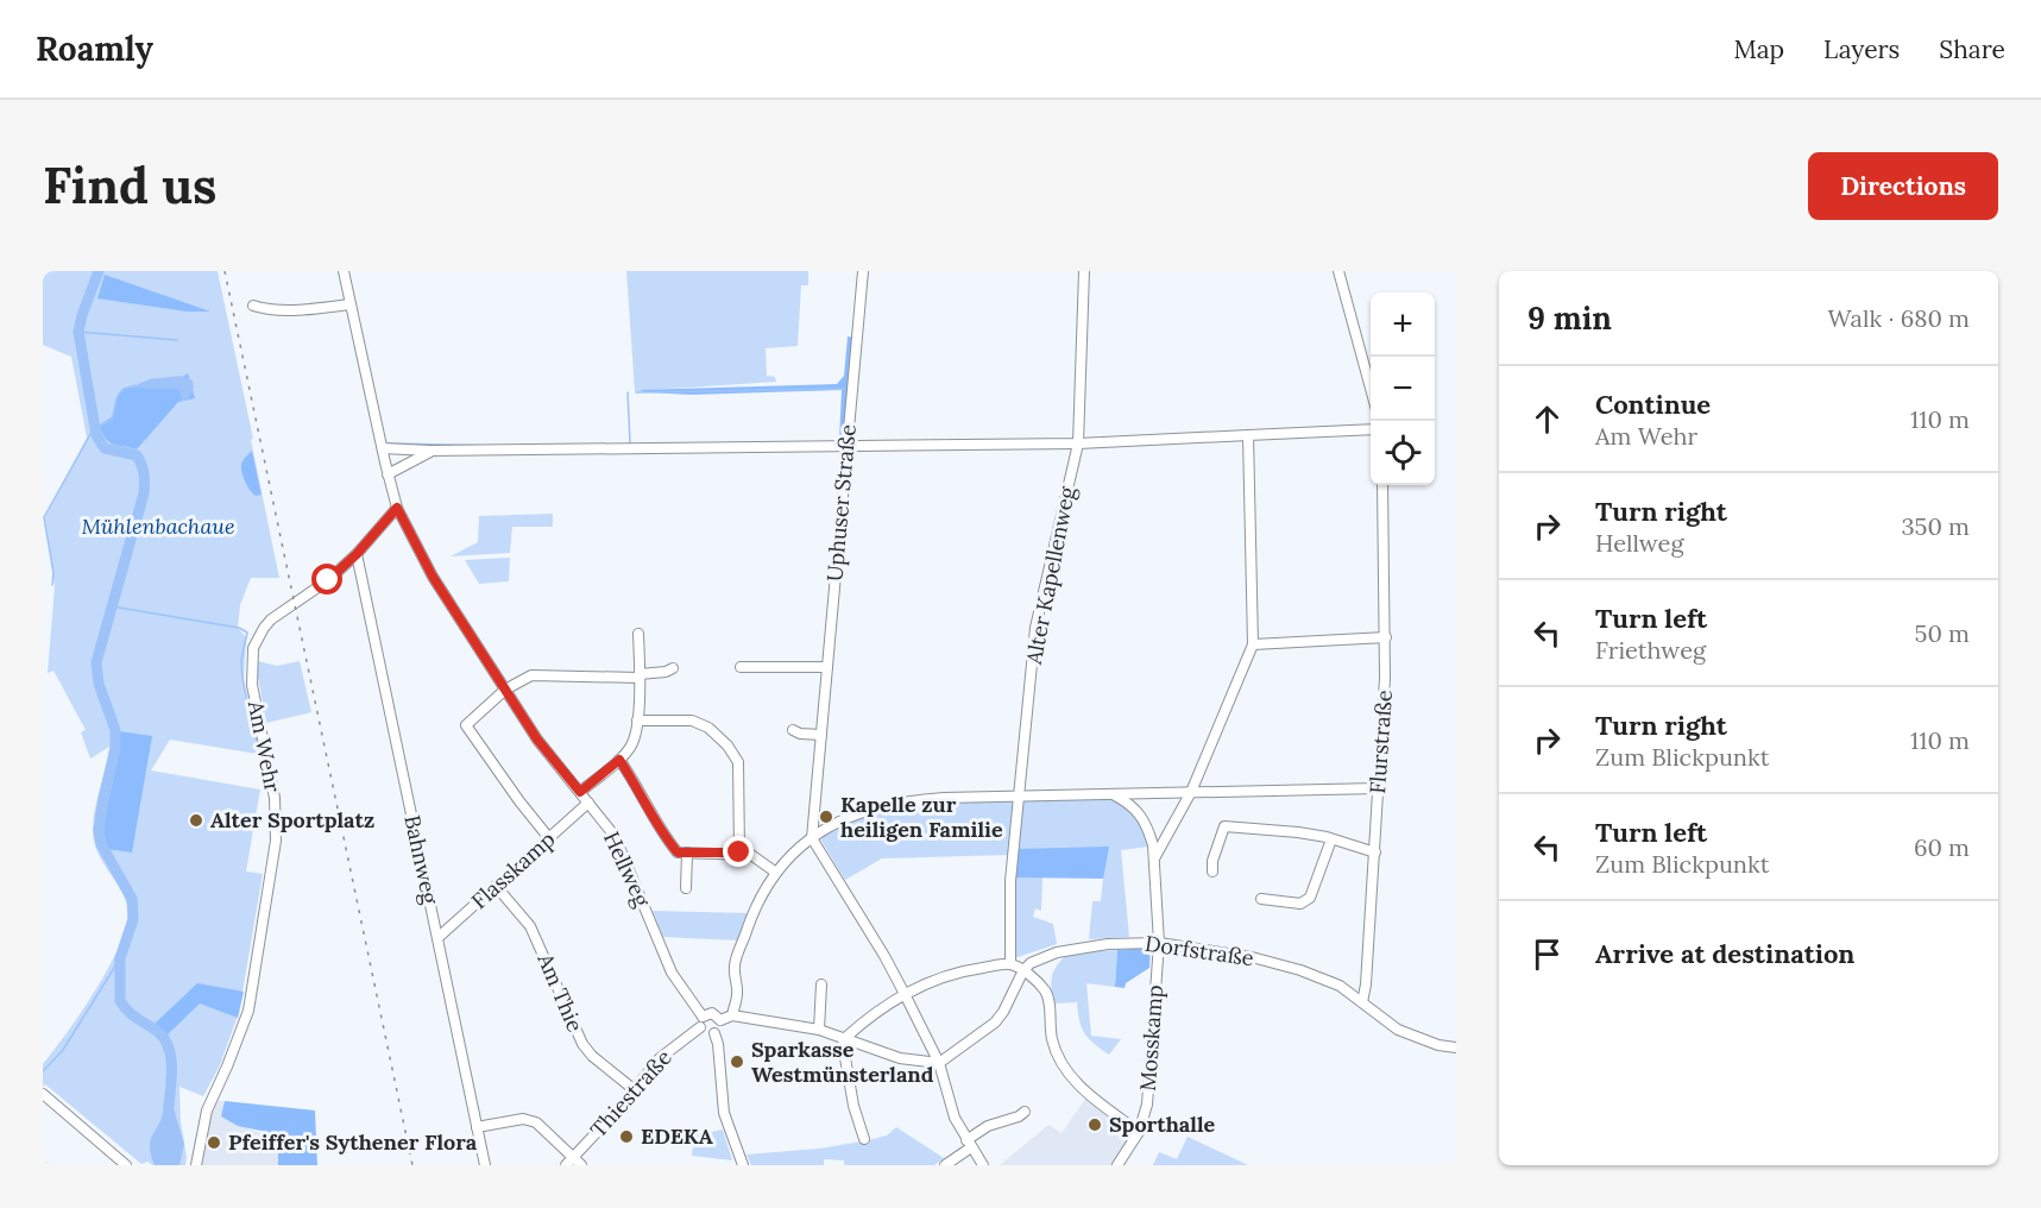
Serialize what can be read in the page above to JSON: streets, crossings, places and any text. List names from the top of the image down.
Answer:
{
  "streets": {
    "street": [
      "Uphuser Straße",
      "Alter Kapellenweg",
      "Flurstraße",
      "Am Wehr",
      "Bahnweg",
      "Hellweg",
      "Flasskamp",
      "Dorfstraße",
      "Am Thie",
      "Mosskamp",
      "Thiestraße"
    ]
  },
  "crossings": [
    ["Flurstraße", "Dorfstraße"],
    ["Am Wehr", "Bahnweg"],
    ["Am Wehr", "Hellweg"],
    ["Bahnweg", "Flasskamp"],
    ["Hellweg", "Flasskamp"],
    ["Hellweg", "Thiestraße"],
    ["Flasskamp", "Am Thie"],
    ["Dorfstraße", "Mosskamp"],
    ["Am Thie", "Thiestraße"]
  ],
  "parks": ["Mühlenbachaue"],
  "places": [
    "Kapelle zur heiligen Familie",
    "Alter Sportplatz",
    "Sparkasse Westmünsterland",
    "Sporthalle",
    "EDEKA",
    "Pfeiffer's Sythener Flora"
  ],
  "page": {
    "header": "Roamly",
    "nav": ["Map", "Layers", "Share"],
    "buttons": "Directions",
    "title": "Find us",
    "heading": ["9 min", "Walk · 680 m"],
    "map_buttons": ["+", "−"],
    "list": [
      ["Continue", "Am Wehr", "110 m"],
      ["Turn right", "Hellweg", "350 m"],
      ["Turn left", "Friethweg", "50 m"],
      ["Turn right", "Zum Blickpunkt", "110 m"],
      ["Turn left", "Zum Blickpunkt", "60 m"],
      "Arrive at destination"
    ]
  }
}
